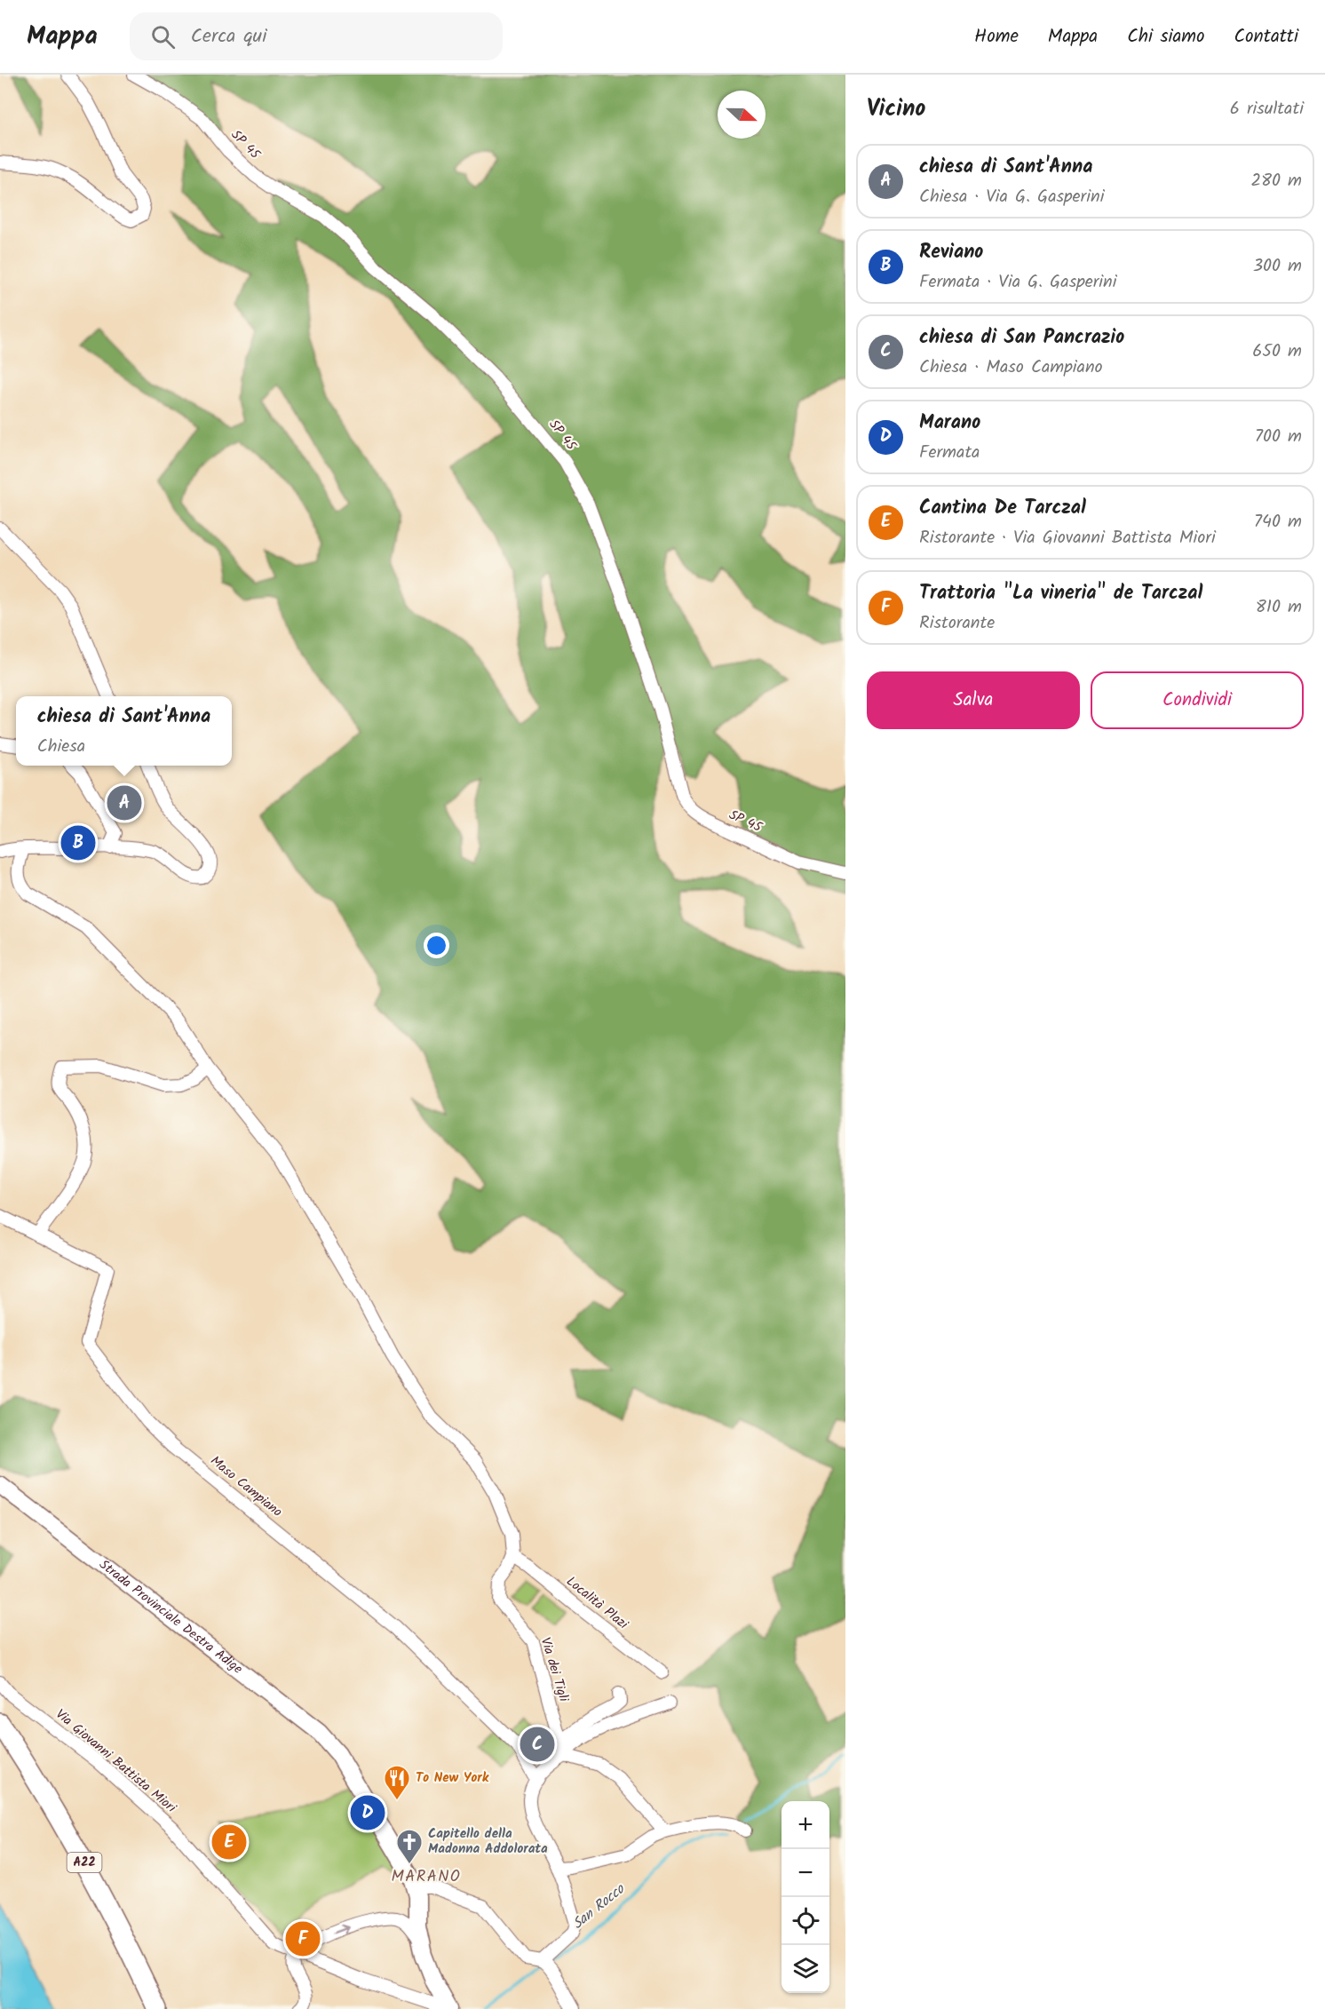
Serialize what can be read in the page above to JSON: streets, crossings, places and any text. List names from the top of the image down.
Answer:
{
  "streets": {
    "highway": ["A22"],
    "main road": ["Strada Provinciale Destra Adige"],
    "street": [
      "SP 45",
      "Maso Campiano",
      "Località Plazi",
      "Via dei Tigli",
      "Via Giovanni Battista Miori"
    ]
  },
  "crossings": [
    ["Località Plazi", "Via dei Tigli"]
  ],
  "districts": ["MARANO"],
  "water": ["San Rocco"],
  "places": {
    "restaurant": ["To New York"],
    "church": ["Capitello della Madonna Addolorata"]
  },
  "north": "right",
  "page": {
    "header": "Mappa",
    "search": "Cerca qui",
    "nav": [
      "Home",
      "Mappa",
      "Chi siamo",
      "Contatti"
    ],
    "heading": ["Vicino", "6 risultati"],
    "list": [
      {
        "mark": "A",
        "name": "chiesa di Sant'Anna",
        "note": "Chiesa · Via G. Gasperini",
        "value": "280 m"
      },
      {
        "mark": "B",
        "name": "Reviano",
        "note": "Fermata · Via G. Gasperini",
        "value": "300 m"
      },
      {
        "mark": "C",
        "name": "chiesa di San Pancrazio",
        "note": "Chiesa · Maso Campiano",
        "value": "650 m"
      },
      {
        "mark": "D",
        "name": "Marano",
        "note": "Fermata",
        "value": "700 m"
      },
      {
        "mark": "E",
        "name": "Cantina De Tarczal",
        "note": "Ristorante · Via Giovanni Battista Miori",
        "value": "740 m"
      },
      {
        "mark": "F",
        "name": "Trattoria \"La vineria\" de Tarczal",
        "note": "Ristorante",
        "value": "810 m"
      }
    ],
    "buttons": ["Salva", "Condividi"],
    "popup": ["chiesa di Sant'Anna", "Chiesa"],
    "pins": [
      "A",
      "B",
      "C",
      "D",
      "E",
      "F"
    ],
    "map_buttons": ["+", "−"]
  }
}
